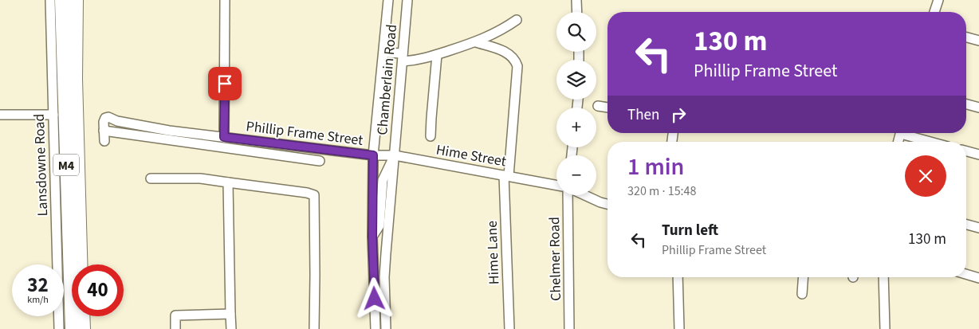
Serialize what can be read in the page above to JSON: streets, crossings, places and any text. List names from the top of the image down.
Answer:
{
  "streets": {
    "highway": ["M4"],
    "street": [
      "Chamberlain Road",
      "Phillip Frame Street",
      "Hime Street",
      "Lansdowne Road",
      "Hime Lane",
      "Chelmer Road"
    ]
  },
  "crossings": [
    ["Chamberlain Road", "Phillip Frame Street"],
    ["Chamberlain Road", "Hime Street"],
    ["Phillip Frame Street", "Hime Street"],
    ["Hime Street", "Hime Lane"]
  ],
  "page": {
    "map_buttons": ["+", "−"],
    "turn": ["130 m", "Phillip Frame Street"],
    "then": "Then",
    "heading": ["1 min", "320 m · 15:48"],
    "list": [
      {
        "name": "Turn left",
        "note": "Phillip Frame Street",
        "value": "130 m"
      }
    ],
    "speed": "32 km/h",
    "limit": "40"
  }
}
